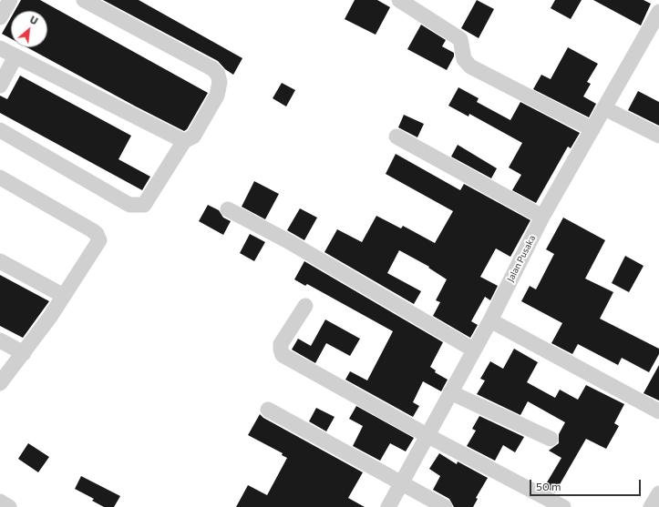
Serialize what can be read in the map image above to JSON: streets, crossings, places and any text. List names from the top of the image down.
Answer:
{
  "streets": {
    "street": ["Jalan Pusaka"]
  },
  "scale_bar": "50 m",
  "north": "top right"
}
